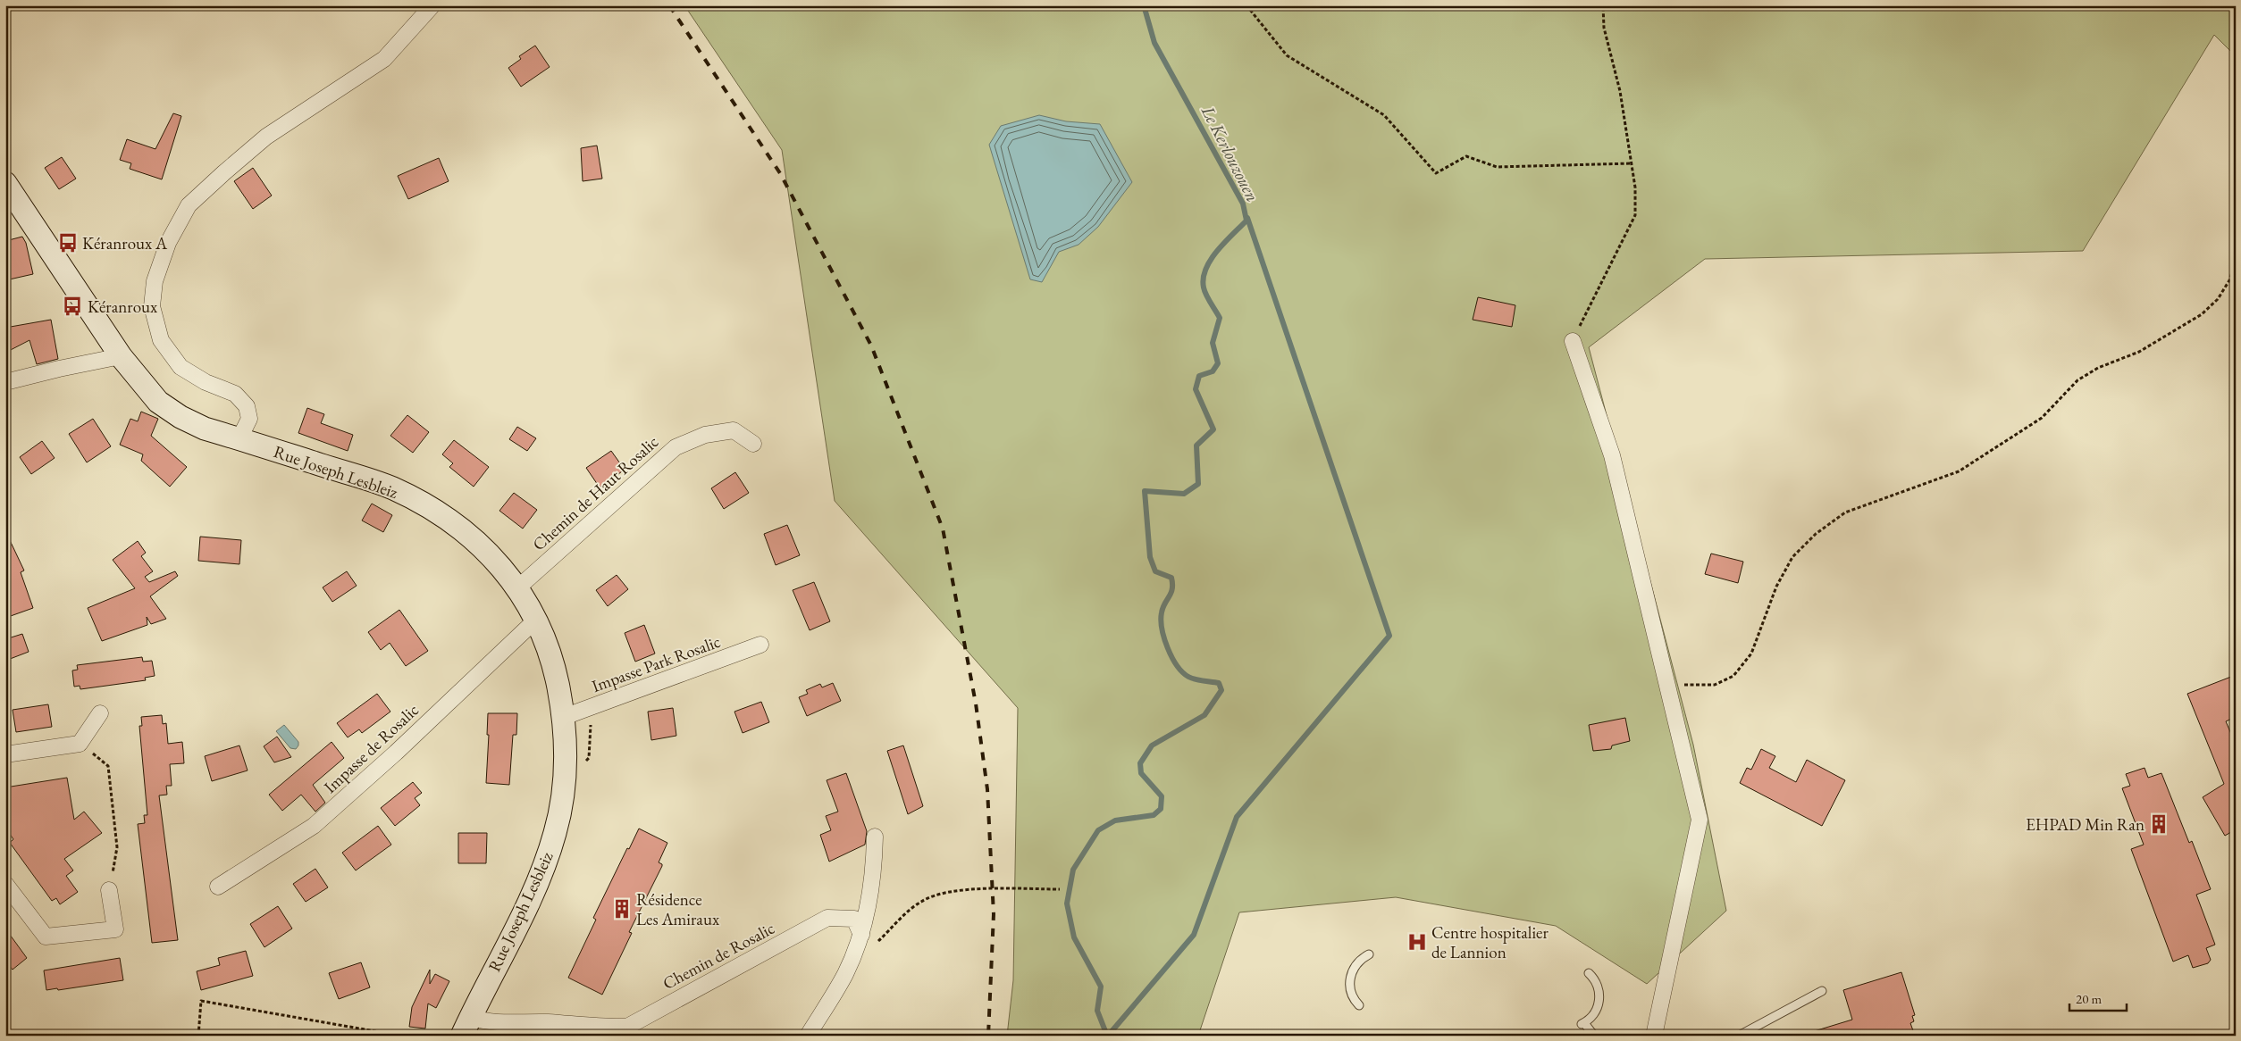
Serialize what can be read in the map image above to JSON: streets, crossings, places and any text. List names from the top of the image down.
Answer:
{
  "streets": {
    "main road": ["Rue Joseph Lesbleiz"],
    "street": [
      "Chemin de Haut Rosalic",
      "Impasse Park Rosalic",
      "Impasse de Rosalic",
      "Chemin de Rosalic"
    ]
  },
  "crossings": [
    ["Rue Joseph Lesbleiz", "Chemin de Haut Rosalic"],
    ["Rue Joseph Lesbleiz", "Impasse Park Rosalic"],
    ["Rue Joseph Lesbleiz", "Impasse de Rosalic"],
    ["Rue Joseph Lesbleiz", "Chemin de Rosalic"]
  ],
  "water": ["Le Kerlouzouen"],
  "places": {
    "bus stop": ["Kéranroux A", "Kéranroux"],
    "building": ["EHPAD Min Ran", "Résidence Les Amiraux"],
    "hospital": ["Centre hospitalier de Lannion"]
  },
  "scale_bar": "20 m"
}
